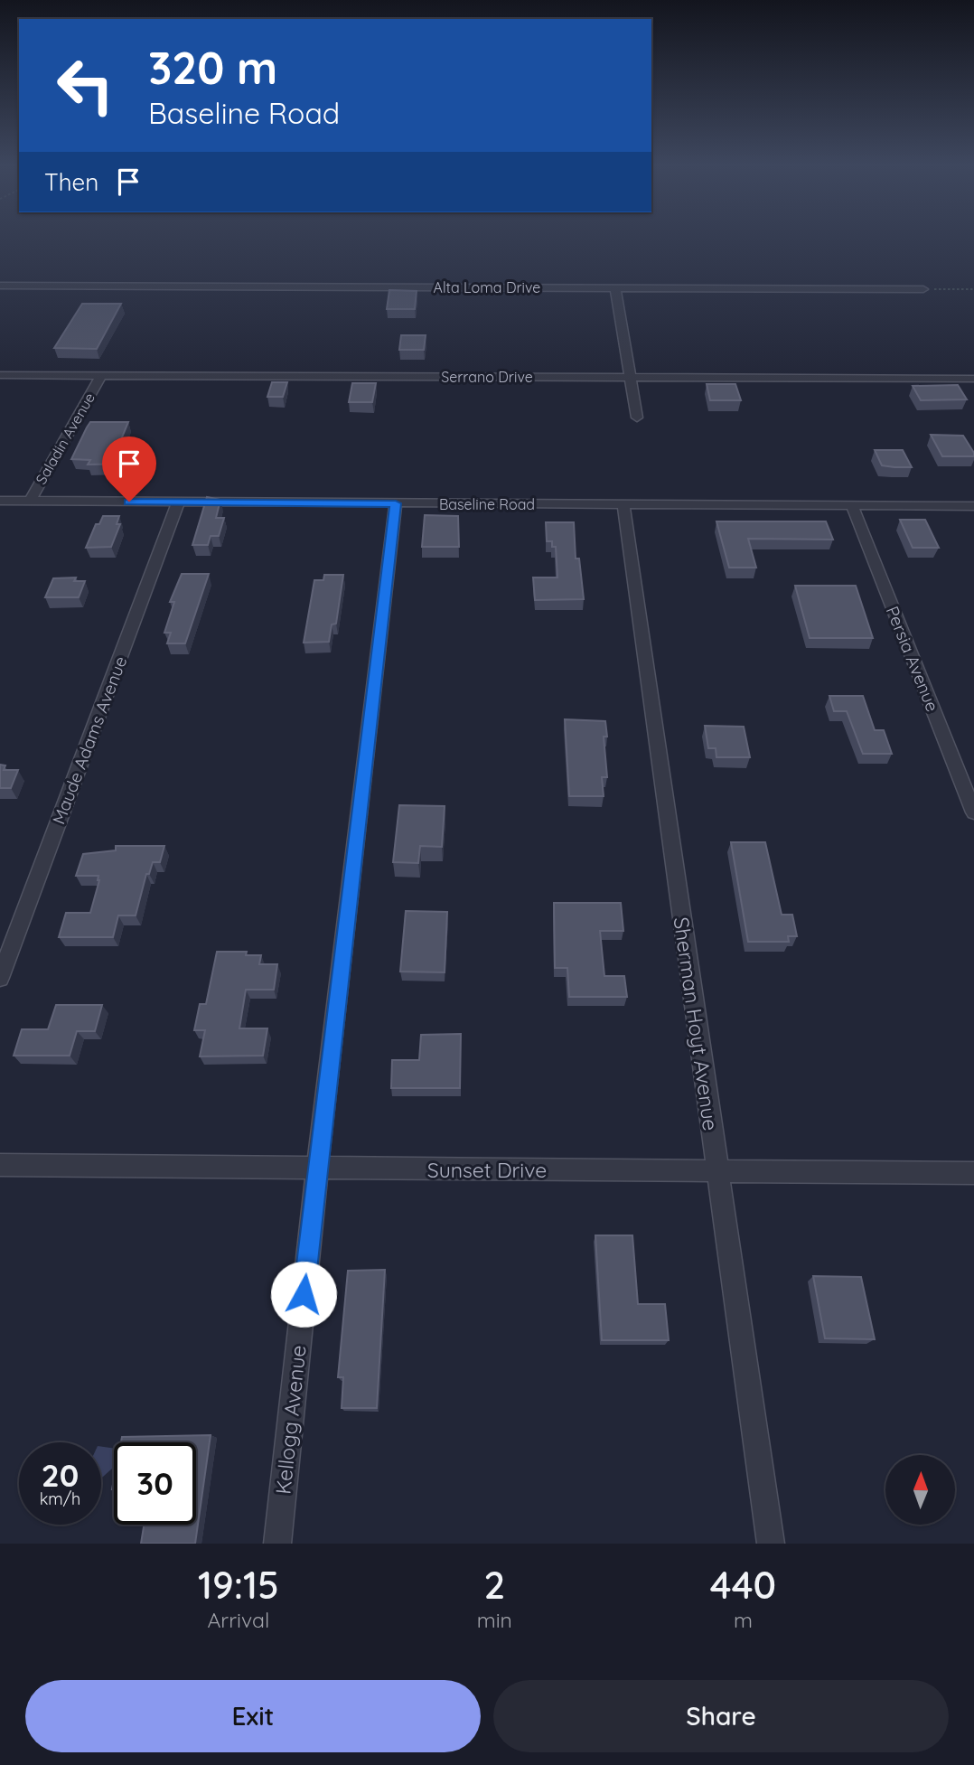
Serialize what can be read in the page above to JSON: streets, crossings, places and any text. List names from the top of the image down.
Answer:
{
  "streets": {
    "street": [
      "Alta Loma Drive",
      "Serrano Drive",
      "Saladin Avenue",
      "Baseline Road",
      "Persia Avenue",
      "Maude Adams Avenue",
      "Sherman Hoyt Avenue",
      "Sunset Drive",
      "Kellogg Avenue"
    ]
  },
  "crossings": [
    ["Serrano Drive", "Saladin Avenue"],
    ["Saladin Avenue", "Baseline Road"],
    ["Baseline Road", "Persia Avenue"],
    ["Baseline Road", "Maude Adams Avenue"],
    ["Baseline Road", "Sherman Hoyt Avenue"],
    ["Baseline Road", "Kellogg Avenue"],
    ["Sherman Hoyt Avenue", "Sunset Drive"],
    ["Sunset Drive", "Kellogg Avenue"]
  ],
  "north": "top",
  "page": {
    "turn": ["320 m", "Baseline Road"],
    "then": "Then",
    "speed": "20 km/h",
    "limit": "30",
    "eta": [
      "19:15",
      "Arrival",
      "2",
      "min",
      "440",
      "m"
    ],
    "buttons": ["Exit", "Share"]
  }
}
